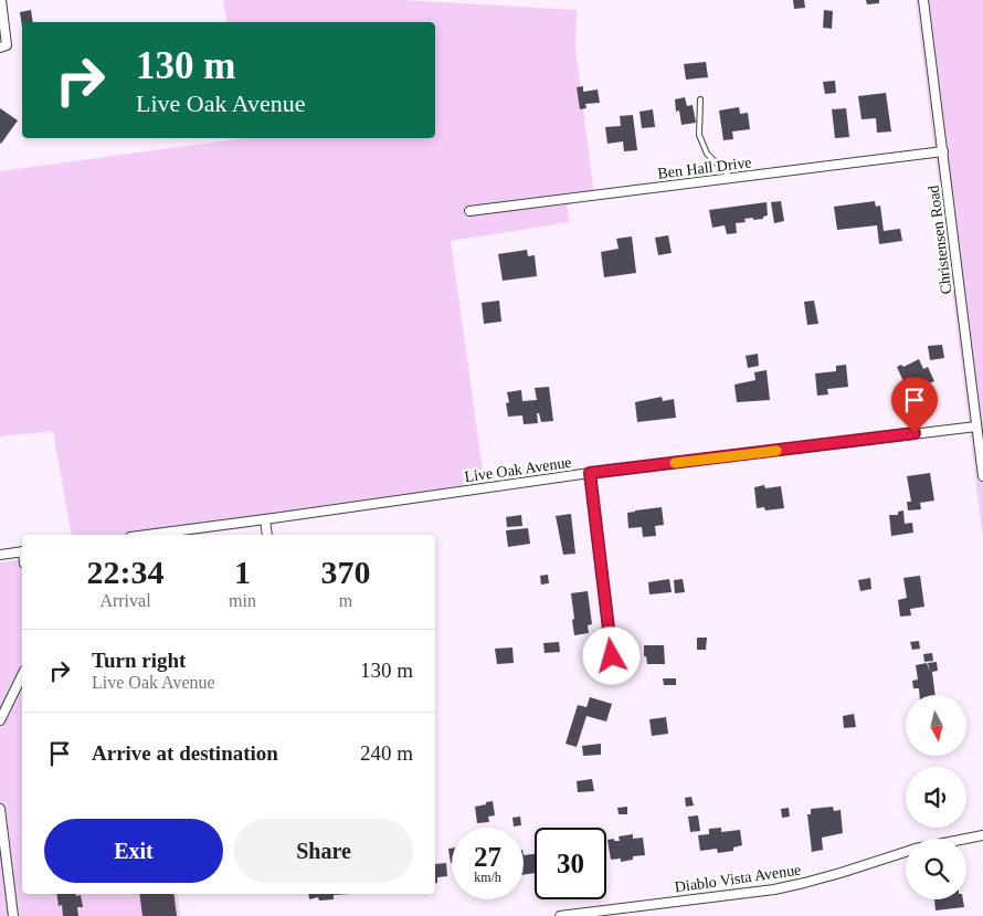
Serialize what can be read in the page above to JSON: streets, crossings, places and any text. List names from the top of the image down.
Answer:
{
  "streets": {
    "street": [
      "Ben Hall Drive",
      "Christensen Road",
      "Live Oak Avenue",
      "Diablo Vista Avenue"
    ]
  },
  "crossings": [
    ["Ben Hall Drive", "Christensen Road"],
    ["Christensen Road", "Live Oak Avenue"]
  ],
  "north": "bottom",
  "page": {
    "turn": ["130 m", "Live Oak Avenue"],
    "eta": [
      "22:34",
      "Arrival",
      "1",
      "min",
      "370",
      "m"
    ],
    "list": [
      {
        "name": "Turn right",
        "note": "Live Oak Avenue",
        "value": "130 m"
      },
      {
        "name": "Arrive at destination",
        "value": "240 m"
      }
    ],
    "buttons": ["Exit", "Share"],
    "speed": "27 km/h",
    "limit": "30"
  }
}
